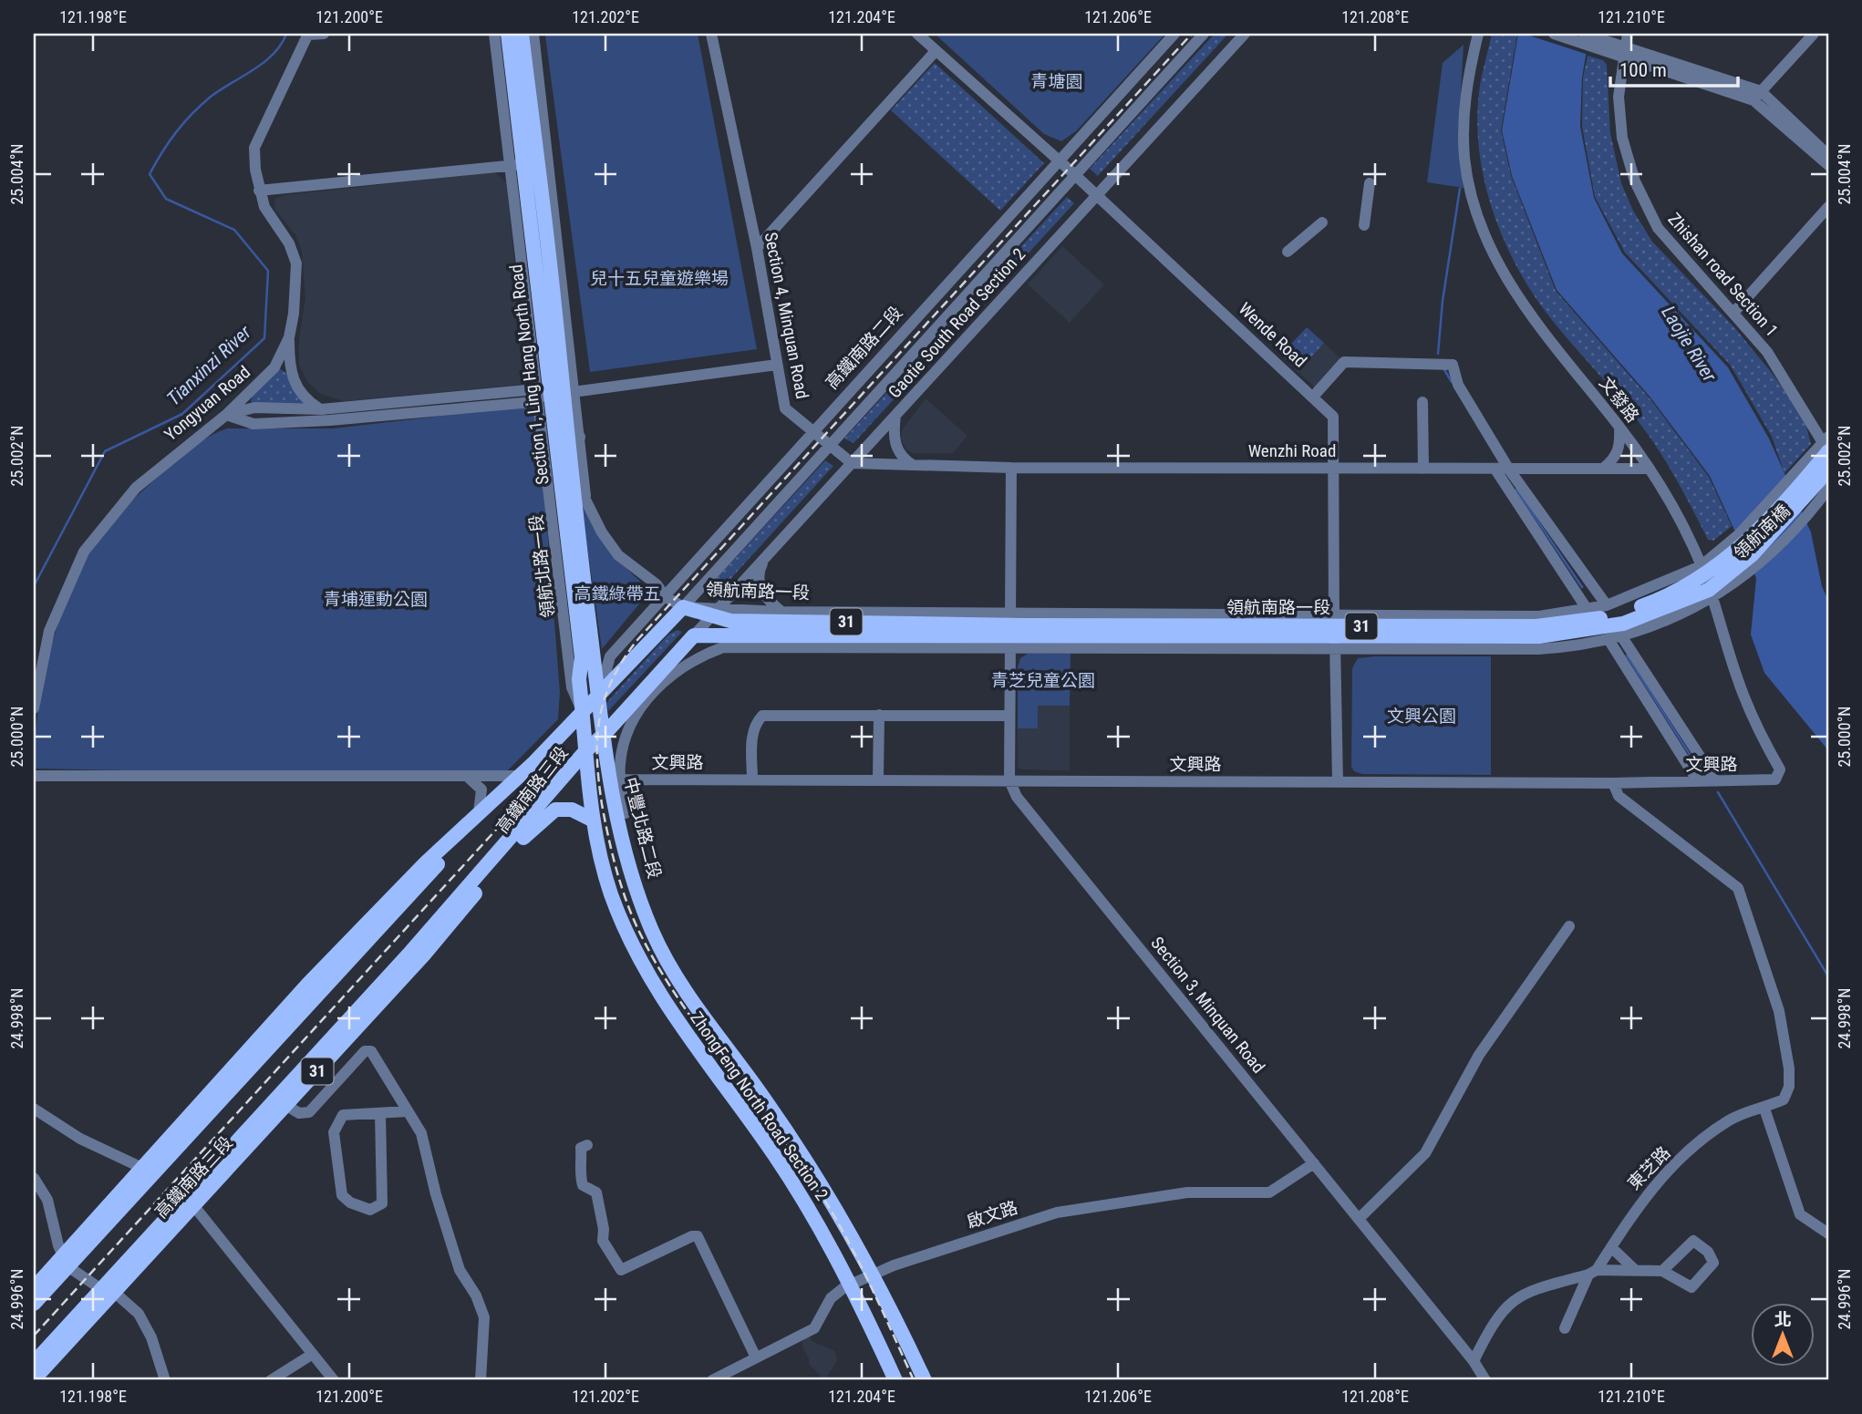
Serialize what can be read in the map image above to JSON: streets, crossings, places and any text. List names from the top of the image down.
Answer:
{
  "streets": {
    "main road": [
      "Section 1, Ling Hang North Road",
      "領航南橋",
      "領航南路一段",
      "31",
      "高鐵南路三段",
      "中豐北路二段",
      "ZhongFeng North Road Section 2"
    ],
    "street": [
      "Zhishan road Section 1",
      "Section 4, Minquan Road",
      "Gaotie South Road Section 2",
      "Wende Road",
      "高鐵南路二段",
      "文發路",
      "Yongyuan Road",
      "Wenzhi Road",
      "文興路",
      "Section 3, Minquan Road",
      "東芝路",
      "啟文路"
    ]
  },
  "crossings": [
    ["Zhishan road Section 1", "31"],
    ["Section 4, Minquan Road", "Gaotie South Road Section 2"],
    ["Section 4, Minquan Road", "高鐵南路二段"],
    ["Gaotie South Road Section 2", "Wende Road"],
    ["Gaotie South Road Section 2", "領航南路一段"],
    ["Gaotie South Road Section 2", "31"],
    ["Wende Road", "高鐵南路二段"],
    ["Wende Road", "Wenzhi Road"],
    ["Wende Road", "領航南路一段"],
    ["Wende Road", "文興路"],
    ["高鐵南路二段", "Section 1, Ling Hang North Road"],
    ["高鐵南路二段", "中豐北路二段"],
    ["Section 1, Ling Hang North Road", "高鐵南路三段"],
    ["Section 1, Ling Hang North Road", "中豐北路二段"],
    ["文發路", "Wenzhi Road"],
    ["文發路", "領航南路一段"],
    ["文發路", "文興路"],
    ["領航南橋", "領航南路一段"],
    ["領航南橋", "31"],
    ["領航南路一段", "31"],
    ["31", "高鐵南路三段"],
    ["31", "中豐北路二段"],
    ["文興路", "Section 3, Minquan Road"],
    ["中豐北路二段", "啟文路"],
    ["Section 3, Minquan Road", "啟文路"],
    ["ZhongFeng North Road Section 2", "啟文路"]
  ],
  "water": ["Laojie River", "Tianxinzi River"],
  "parks": [
    "青塘園",
    "兒十五兒童遊樂場",
    "高鐵綠帶五",
    "青埔運動公園",
    "青芝兒童公園",
    "文興公園"
  ],
  "scale_bar": "100 m",
  "north": "top",
  "coordinates": [
    "121.198°E",
    "121.200°E",
    "121.202°E",
    "121.204°E",
    "121.206°E",
    "121.208°E",
    "121.210°E",
    "25.004°N",
    "25.002°N",
    "25.000°N",
    "24.998°N",
    "24.996°N"
  ]
}
